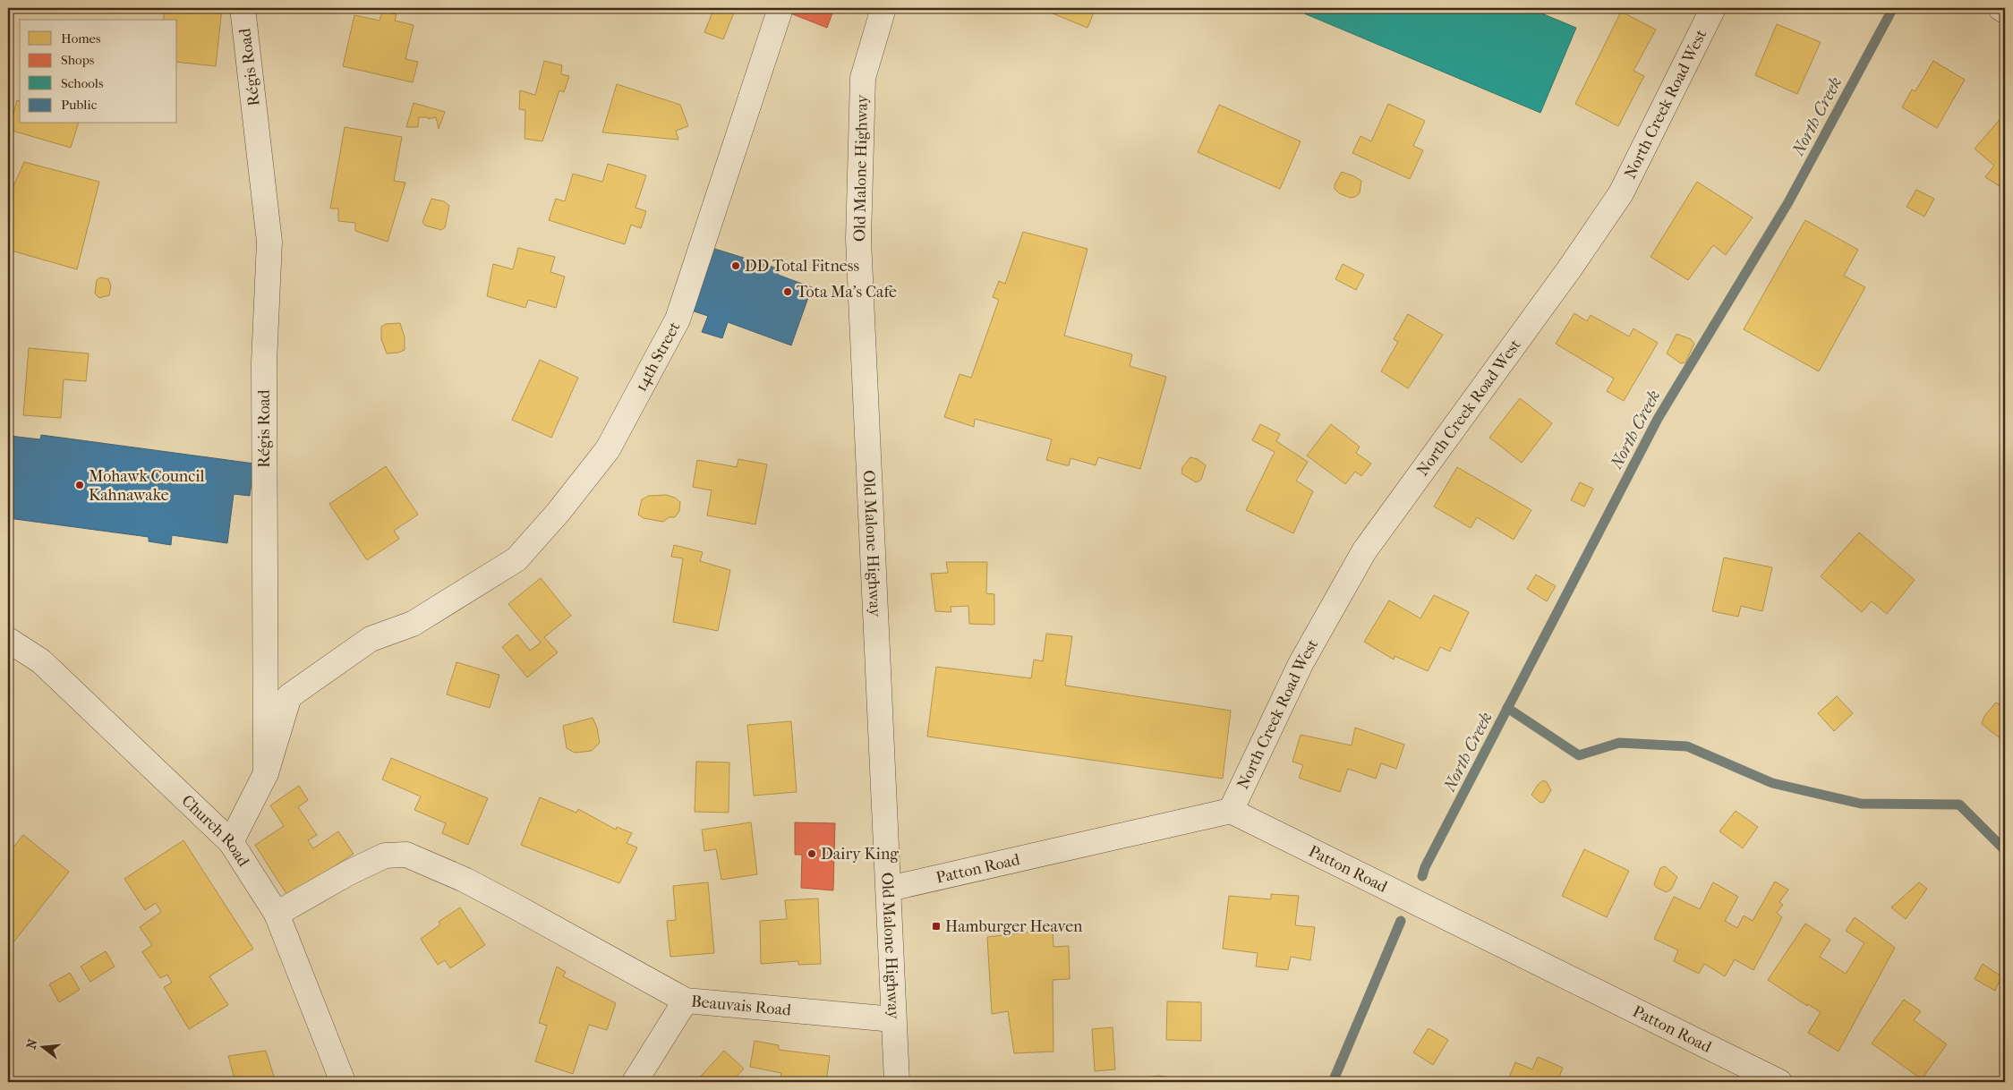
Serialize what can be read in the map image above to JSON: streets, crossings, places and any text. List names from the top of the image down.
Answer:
{
  "streets": {
    "street": [
      "Régis Road",
      "North Creek Road West",
      "Old Malone Highway",
      "14th Street",
      "Church Road",
      "Patton Road",
      "Beauvais Road"
    ]
  },
  "crossings": [
    ["Régis Road", "14th Street"],
    ["Régis Road", "Church Road"],
    ["North Creek Road West", "Patton Road"],
    ["Old Malone Highway", "Patton Road"],
    ["Old Malone Highway", "Beauvais Road"]
  ],
  "water": ["North Creek"],
  "places": {
    "other": [
      "DD Total Fitness",
      "Tota Ma's Cafe",
      "Mohawk Council Kahnawake",
      "Dairy King"
    ],
    "transit": ["Hamburger Heaven"]
  },
  "legend": [
    "Homes",
    "Shops",
    "Schools",
    "Public"
  ],
  "north": "left"
}
